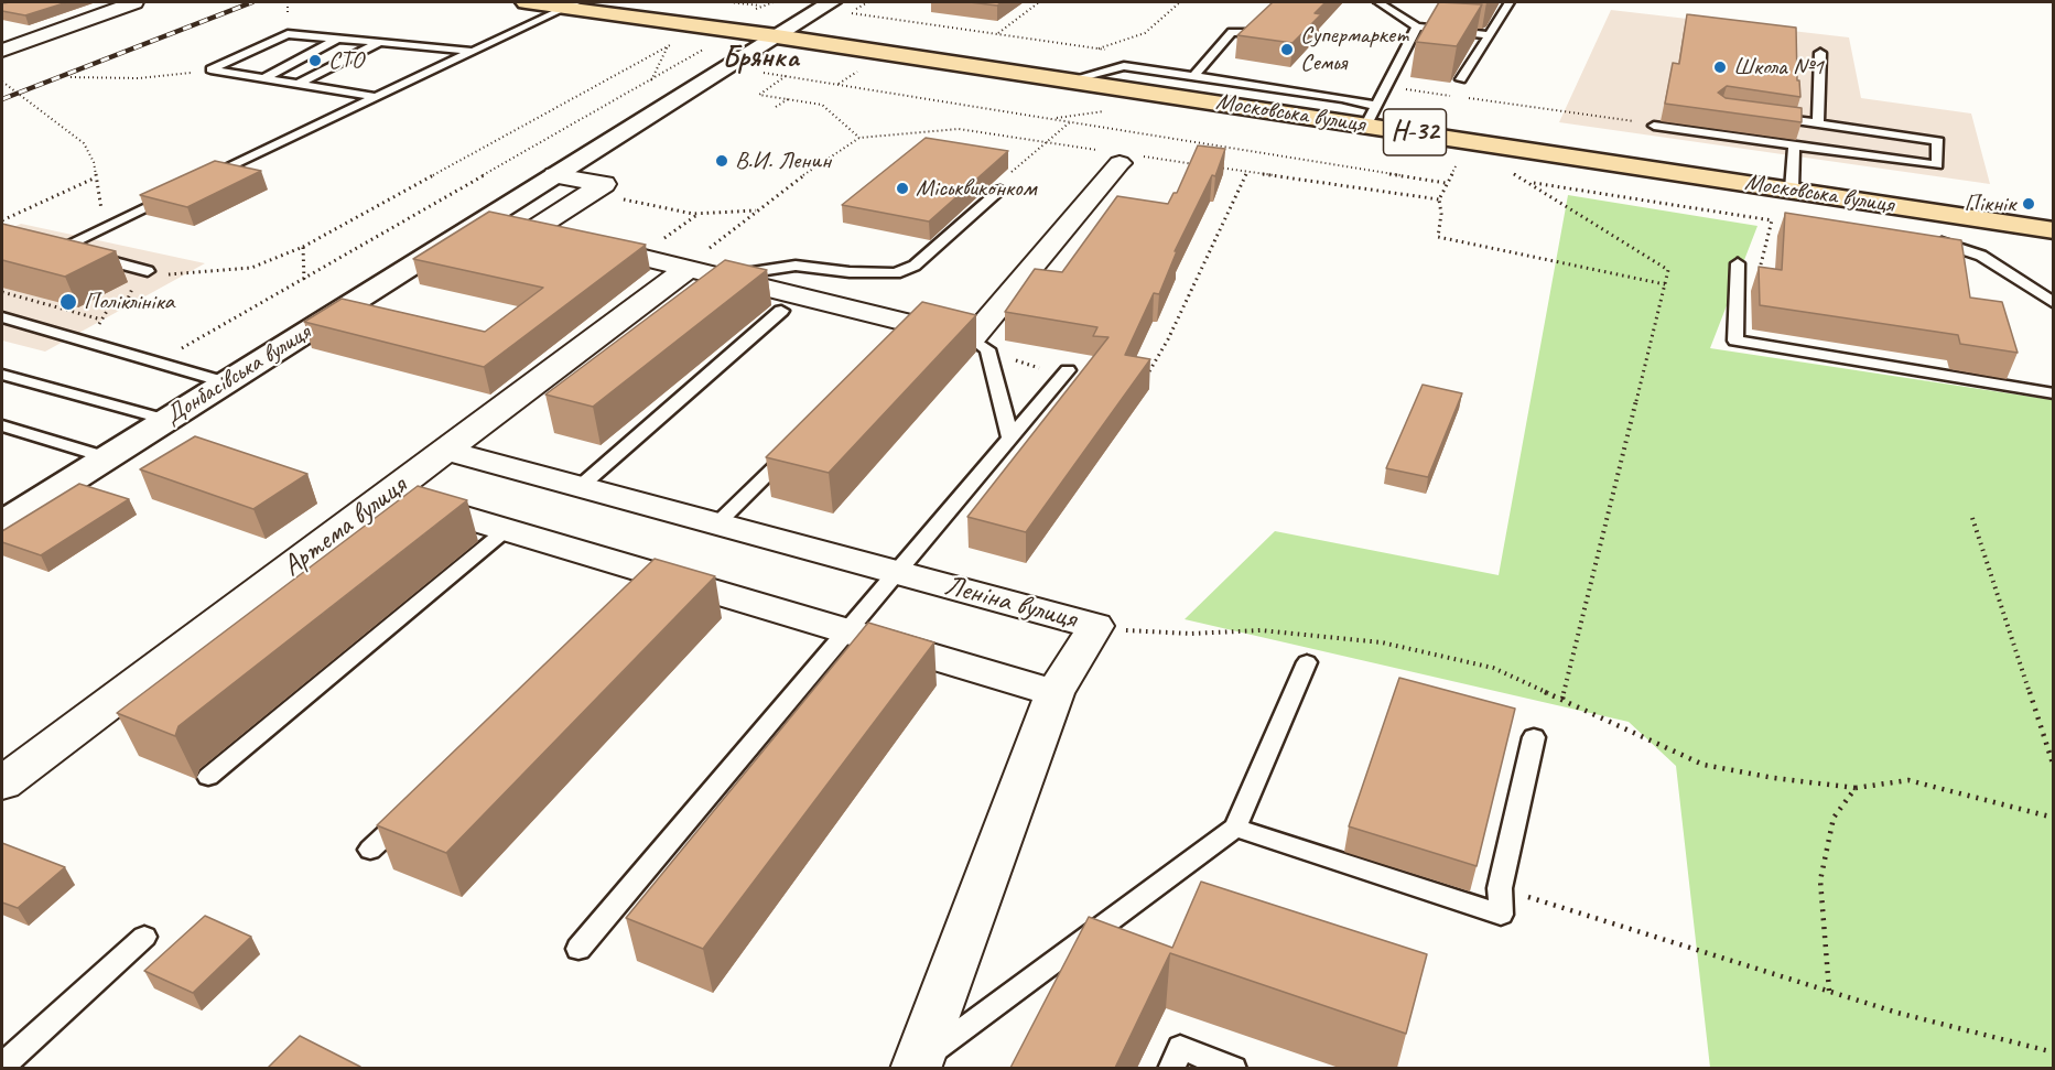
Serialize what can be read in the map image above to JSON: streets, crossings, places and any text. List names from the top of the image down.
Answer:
{
  "streets": {
    "main road": ["Московська вулиця", "Н-32"],
    "street": ["Донбасівська вулиця", "Артема вулиця", "Леніна вулиця"]
  },
  "crossings": [
    ["Московська вулиця", "Донбасівська вулиця"],
    ["Артема вулиця", "Леніна вулиця"]
  ],
  "districts": ["Брянка"],
  "places": [
    "Супермаркет Семья",
    "СТО",
    "Школа №1",
    "В.И. Ленин",
    "Міськвиконком",
    "Пікнік",
    "Поліклініка"
  ]
}
